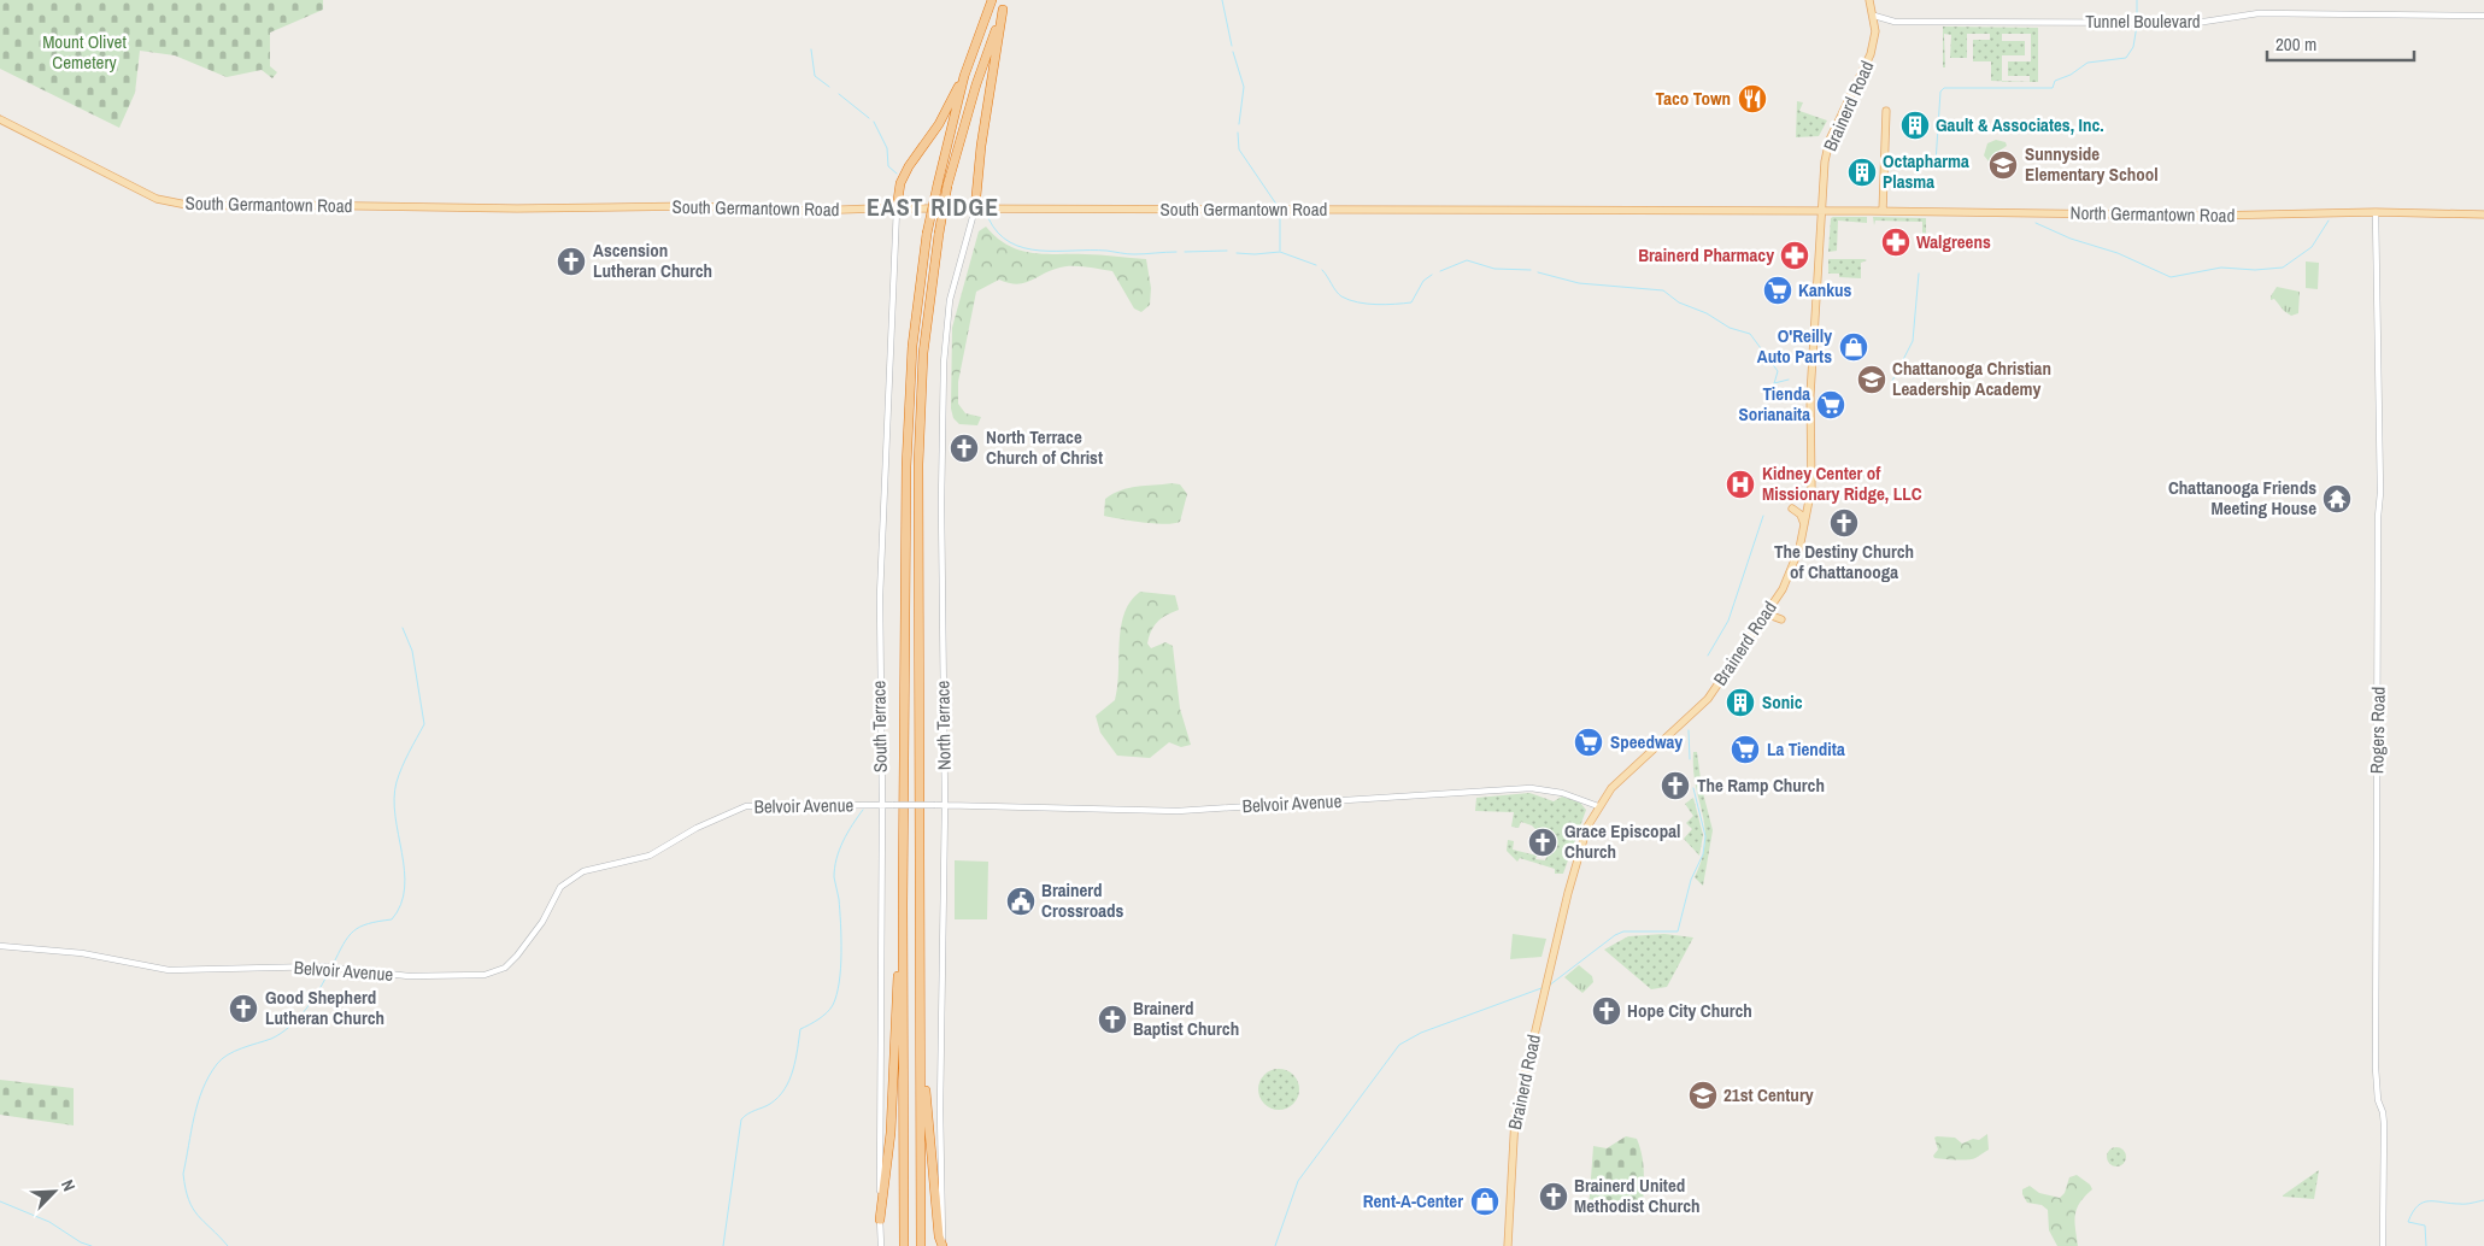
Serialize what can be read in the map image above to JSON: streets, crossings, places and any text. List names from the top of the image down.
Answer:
{
  "streets": {
    "main road": ["Brainerd Road", "South Germantown Road", "North Germantown Road"],
    "street": [
      "Tunnel Boulevard",
      "North Terrace",
      "South Terrace",
      "Rogers Road",
      "Belvoir Avenue"
    ]
  },
  "crossings": [
    ["Tunnel Boulevard", "Brainerd Road"],
    ["Brainerd Road", "South Germantown Road"],
    ["Brainerd Road", "North Germantown Road"],
    ["Brainerd Road", "Belvoir Avenue"],
    ["South Germantown Road", "North Germantown Road"],
    ["South Germantown Road", "North Terrace"],
    ["South Germantown Road", "South Terrace"],
    ["North Germantown Road", "Rogers Road"],
    ["North Terrace", "Belvoir Avenue"],
    ["South Terrace", "Belvoir Avenue"]
  ],
  "districts": ["EAST RIDGE"],
  "parks": ["Mount Olivet Cemetery"],
  "places": {
    "restaurant": ["Taco Town"],
    "building": ["Gault & Associates, Inc.", "Octapharma Plasma", "Sonic"],
    "school or university": ["Sunnyside Elementary School", "Chattanooga Christian Leadership Academy", "21st Century"],
    "pharmacy": ["Walgreens", "Brainerd Pharmacy"],
    "church": [
      "Ascension Lutheran Church",
      "North Terrace Church of Christ",
      "The Destiny Church of Chattanooga",
      "The Ramp Church",
      "Grace Episcopal Church",
      "Good Shepherd Lutheran Church",
      "Hope City Church",
      "Brainerd Baptist Church",
      "Brainerd United Methodist Church"
    ],
    "supermarket": [
      "Kankus",
      "Tienda Sorianaita",
      "Speedway",
      "La Tiendita"
    ],
    "shop": ["O'Reilly Auto Parts", "Rent-A-Center"],
    "hospital": ["Kidney Center of Missionary Ridge, LLC"],
    "temple": ["Chattanooga Friends Meeting House"],
    "public building": ["Brainerd Crossroads"]
  },
  "scale_bar": "200 m",
  "north": "top right"
}
